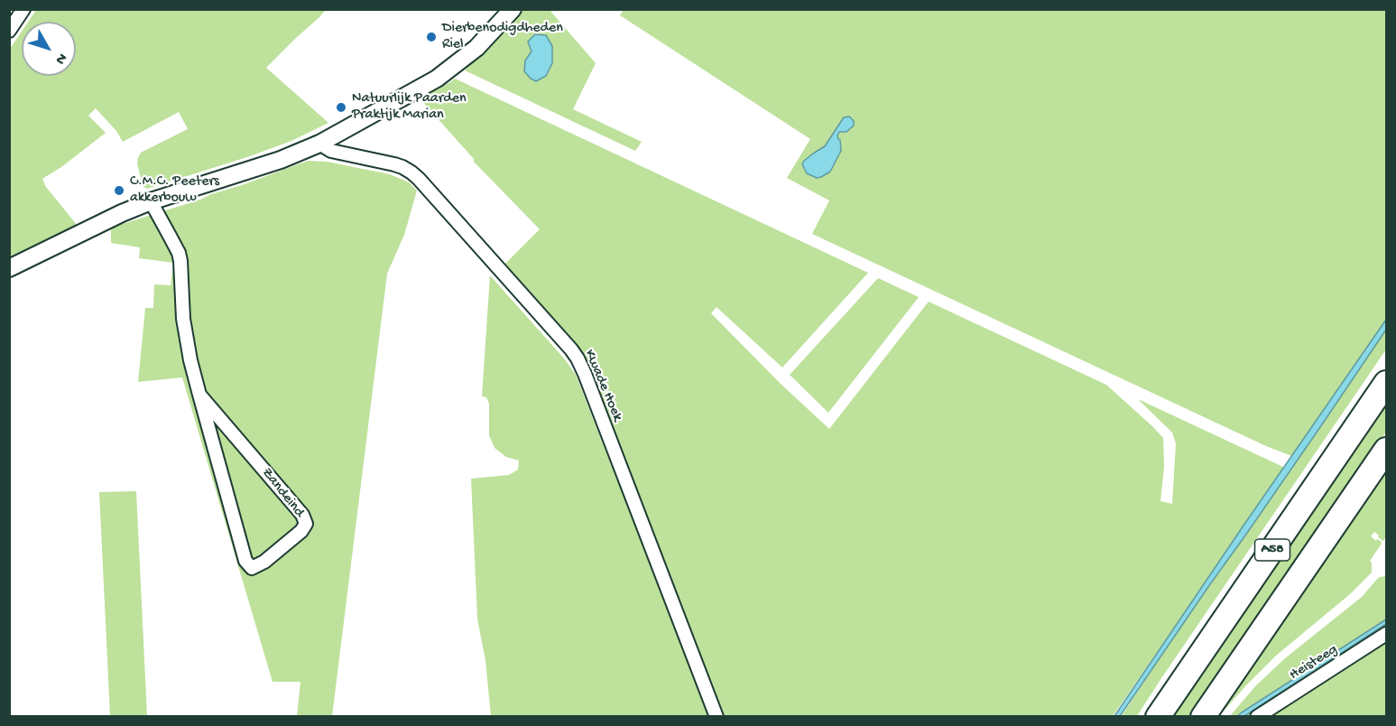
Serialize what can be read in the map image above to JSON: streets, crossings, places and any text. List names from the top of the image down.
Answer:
{
  "streets": {
    "highway": ["A58"],
    "street": ["Kwade Hoek", "Zandeind", "Heisteeg"]
  },
  "places": ["Dierbenodigdheden Riel", "Natuurlijk Paarden Praktijk Marian", "C.M.C. Peeters akkerbouw"],
  "north": "bottom right"
}
